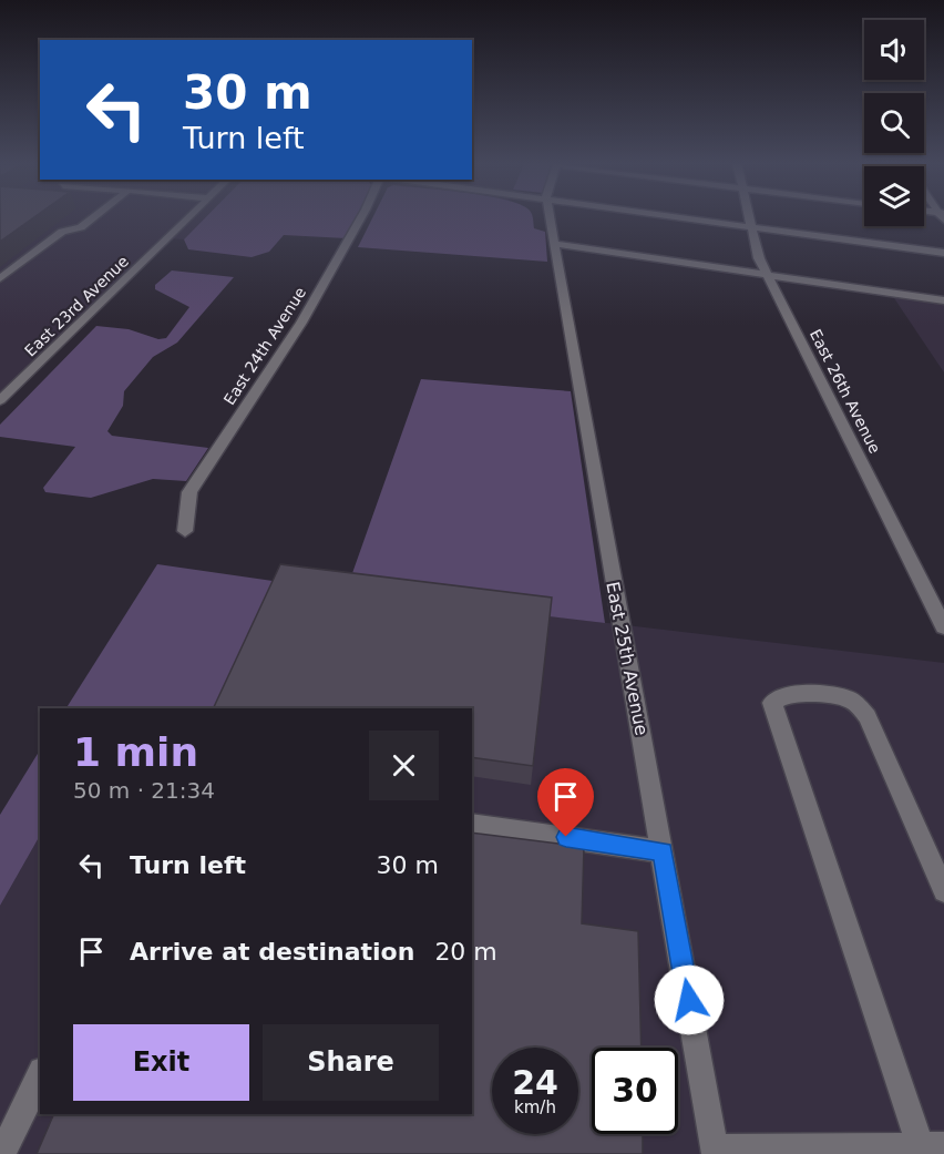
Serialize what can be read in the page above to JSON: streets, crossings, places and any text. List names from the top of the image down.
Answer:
{
  "streets": {
    "street": [
      "East 23rd Avenue",
      "East 24th Avenue",
      "East 26th Avenue",
      "East 25th Avenue"
    ]
  },
  "page": {
    "turn": ["30 m", "Turn left"],
    "heading": ["1 min", "50 m · 21:34"],
    "list": [
      {
        "name": "Turn left",
        "value": "30 m"
      },
      {
        "name": "Arrive at destination",
        "value": "20 m"
      }
    ],
    "buttons": ["Exit", "Share"],
    "speed": "24 km/h",
    "limit": "30"
  }
}
